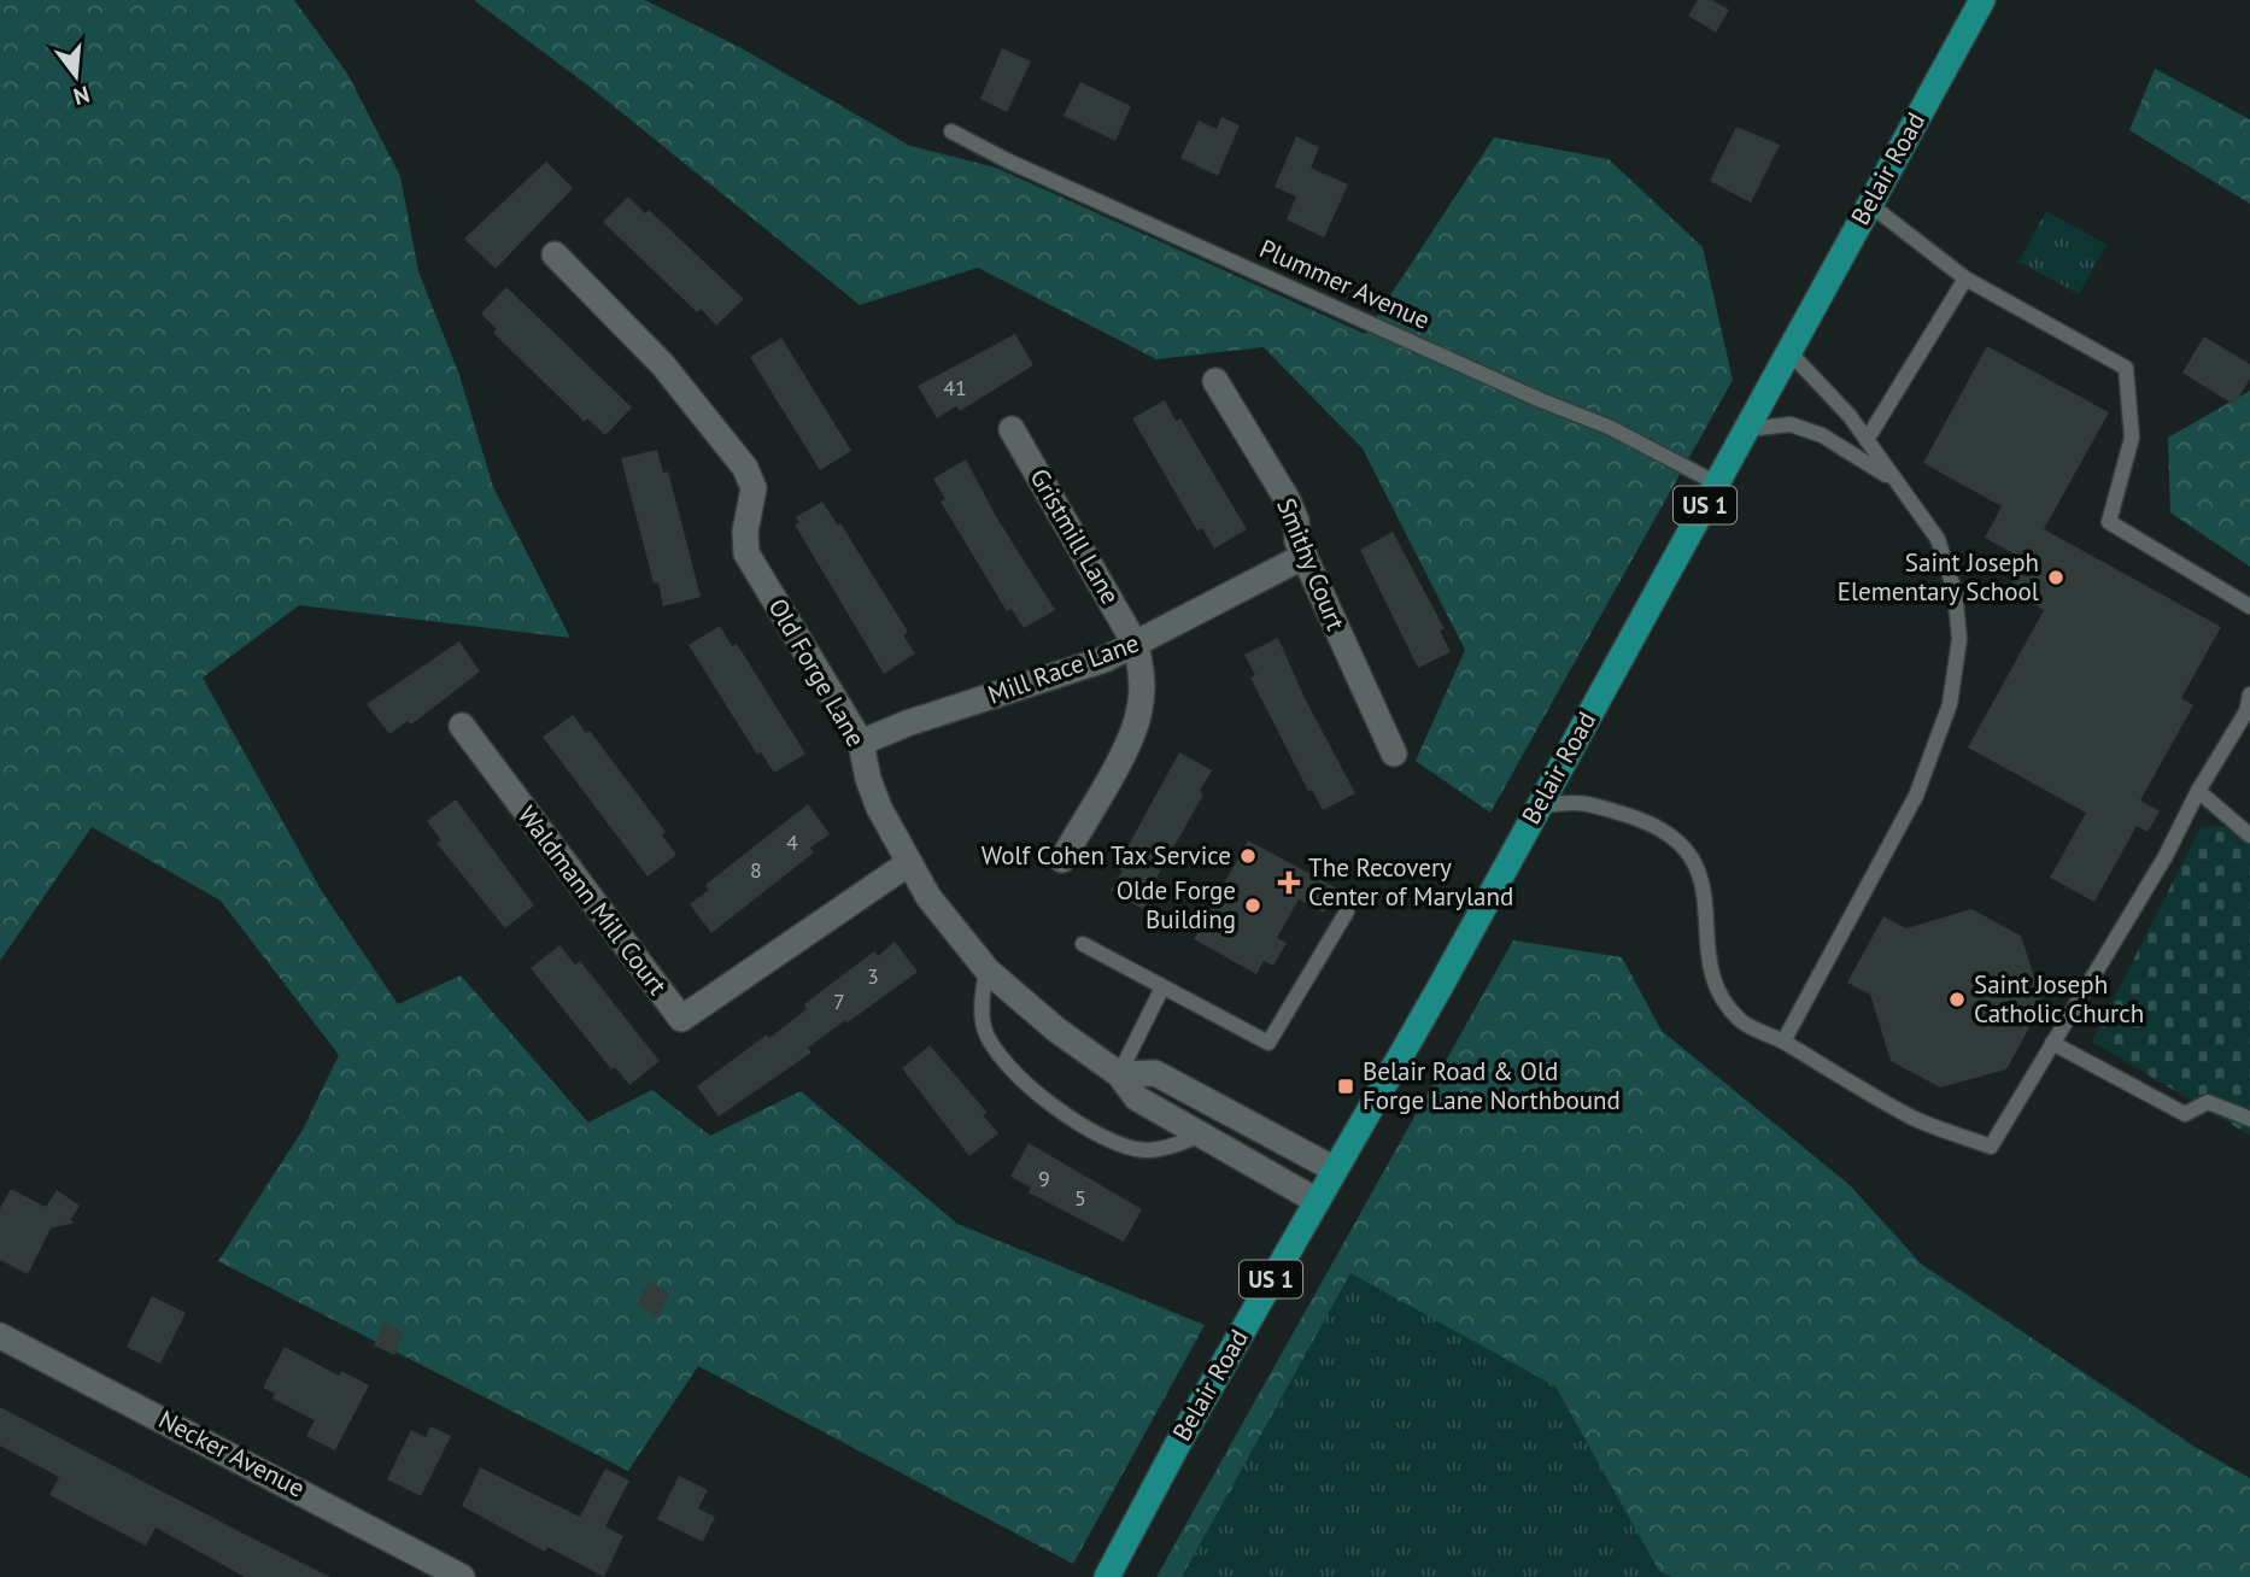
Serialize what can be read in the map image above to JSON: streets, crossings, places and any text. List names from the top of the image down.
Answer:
{
  "streets": {
    "highway": ["Belair Road", "US 1"],
    "street": [
      "Gristmill Lane",
      "Smithy Court",
      "Mill Race Lane",
      "Old Forge Lane",
      "Waldmann Mill Court",
      "Necker Avenue"
    ],
    "lane": ["Plummer Avenue"]
  },
  "crossings": [
    ["Belair Road", "Plummer Avenue"],
    ["Belair Road", "Old Forge Lane"],
    ["Gristmill Lane", "Mill Race Lane"],
    ["Smithy Court", "Mill Race Lane"],
    ["Mill Race Lane", "Old Forge Lane"],
    ["Old Forge Lane", "Waldmann Mill Court"]
  ],
  "places": {
    "other": [
      "Saint Joseph Elementary School",
      "Wolf Cohen Tax Service",
      "Olde Forge Building",
      "Saint Joseph Catholic Church"
    ],
    "health": ["The Recovery Center of Maryland"],
    "transit": ["Belair Road & Old Forge Lane Northbound"]
  },
  "house_numbers": [
    "41",
    "4",
    "8",
    "3",
    "7",
    "9",
    "5"
  ],
  "north": "bottom"
}
